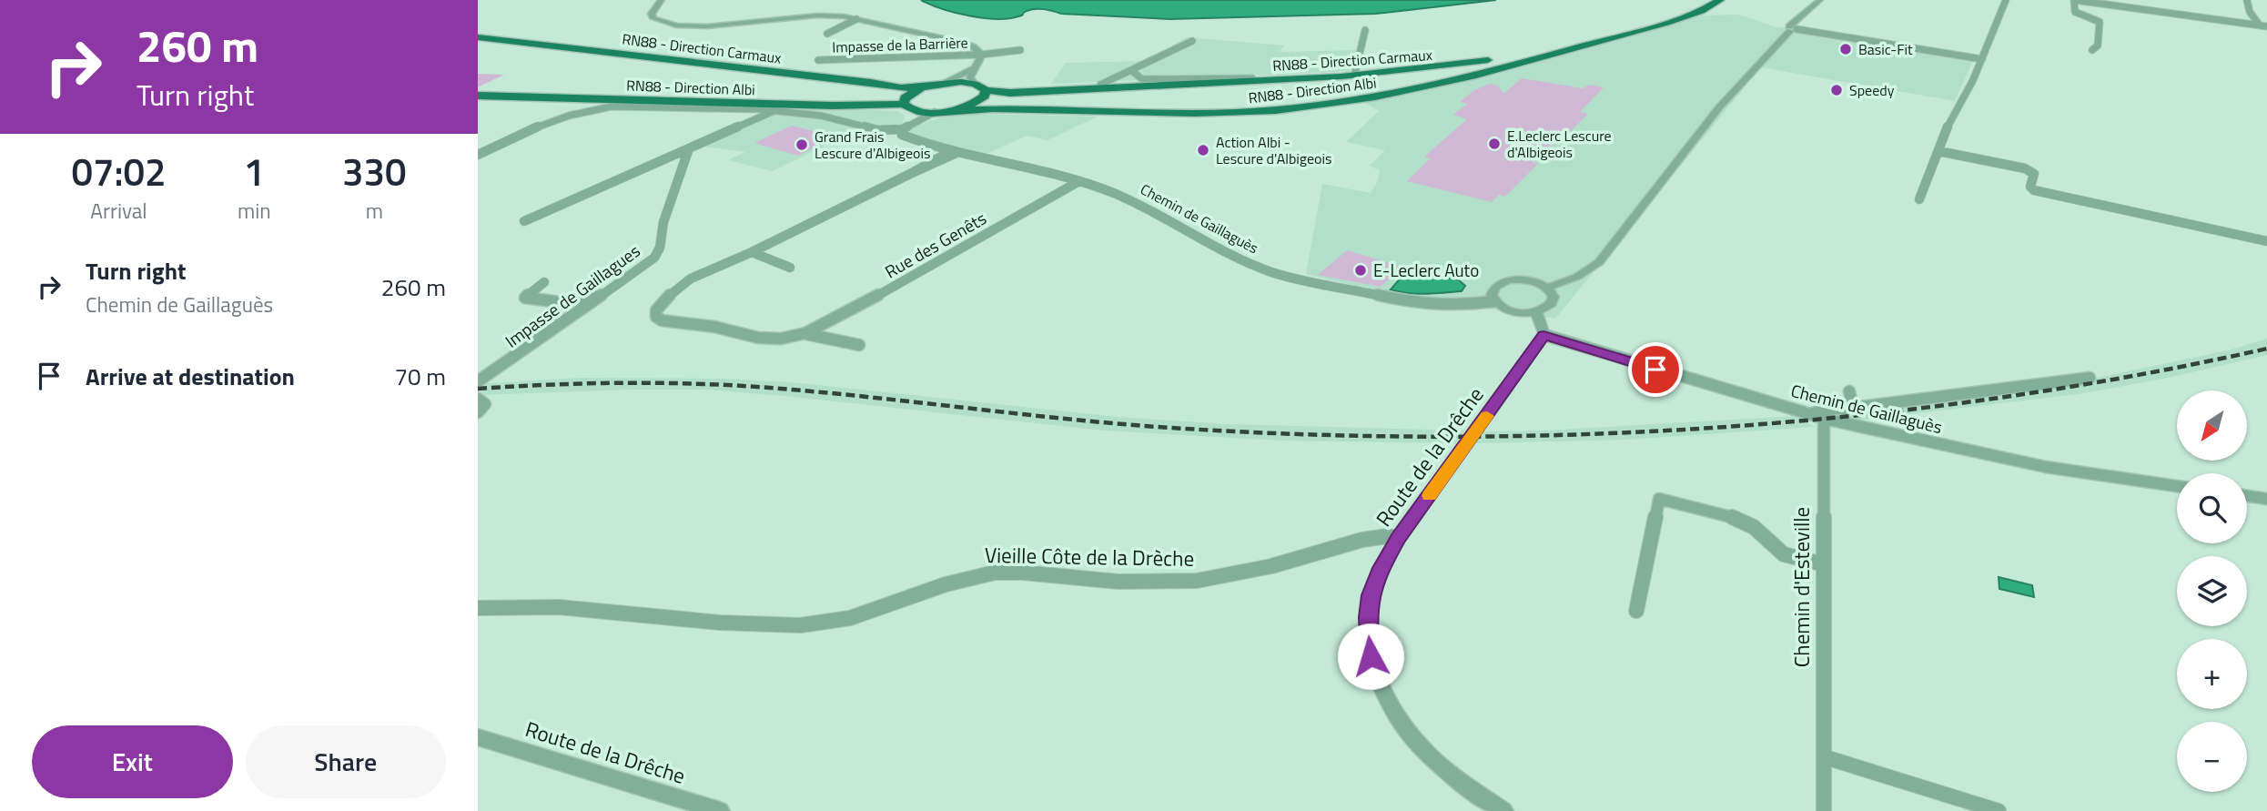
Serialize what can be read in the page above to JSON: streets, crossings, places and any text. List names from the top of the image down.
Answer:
{
  "streets": {
    "main road": ["RN88 - Direction Carmaux", "RN88 - Direction Albi"],
    "street": [
      "Impasse de la Barrière",
      "Chemin de Gaillaguès",
      "Rue des Genêts",
      "Impasse de Gaillagues",
      "Route de la Drêche",
      "Vieille Côte de la Drèche",
      "Chemin d'Esteville"
    ]
  },
  "crossings": [
    ["Chemin de Gaillaguès", "Rue des Genêts"],
    ["Chemin de Gaillaguès", "Route de la Drêche"],
    ["Chemin de Gaillaguès", "Chemin d'Esteville"],
    ["Route de la Drêche", "Vieille Côte de la Drèche"]
  ],
  "places": [
    "Basic-Fit",
    "Speedy",
    "E.Leclerc Lescure d'Albigeois",
    "Grand Frais Lescure d'Albigeois",
    "Action Albi - Lescure d'Albigeois",
    "E-Leclerc Auto"
  ],
  "north": "bottom left",
  "page": {
    "turn": ["260 m", "Turn right"],
    "eta": [
      "07:02",
      "Arrival",
      "1",
      "min",
      "330",
      "m"
    ],
    "list": [
      {
        "name": "Turn right",
        "note": "Chemin de Gaillaguès",
        "value": "260 m"
      },
      {
        "name": "Arrive at destination",
        "value": "70 m"
      }
    ],
    "map_buttons": ["+", "−"],
    "buttons": ["Exit", "Share"]
  }
}
